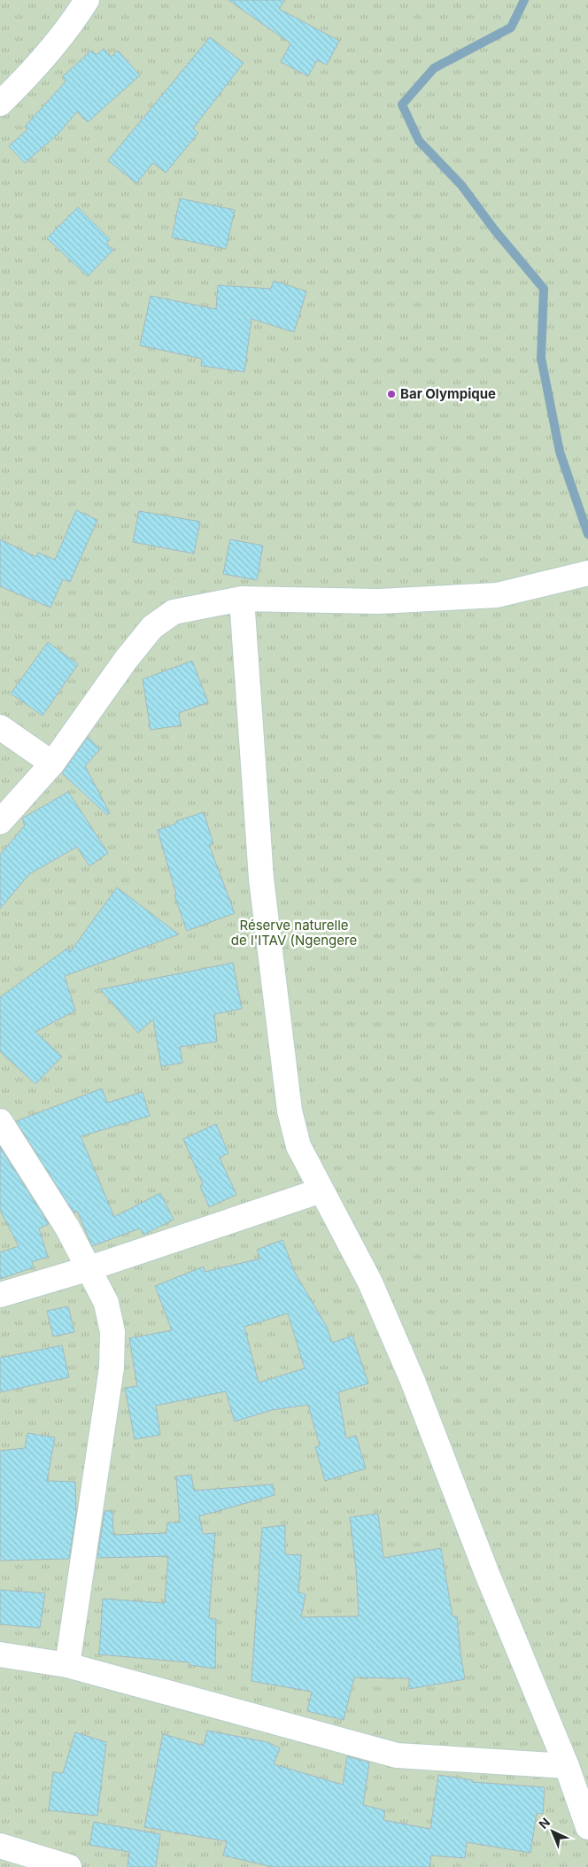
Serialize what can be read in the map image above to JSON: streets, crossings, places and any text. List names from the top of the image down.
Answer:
{
  "parks": ["Réserve naturelle de l'ITAV (Ngengere"],
  "places": ["Bar Olympique"],
  "north": "top left"
}
